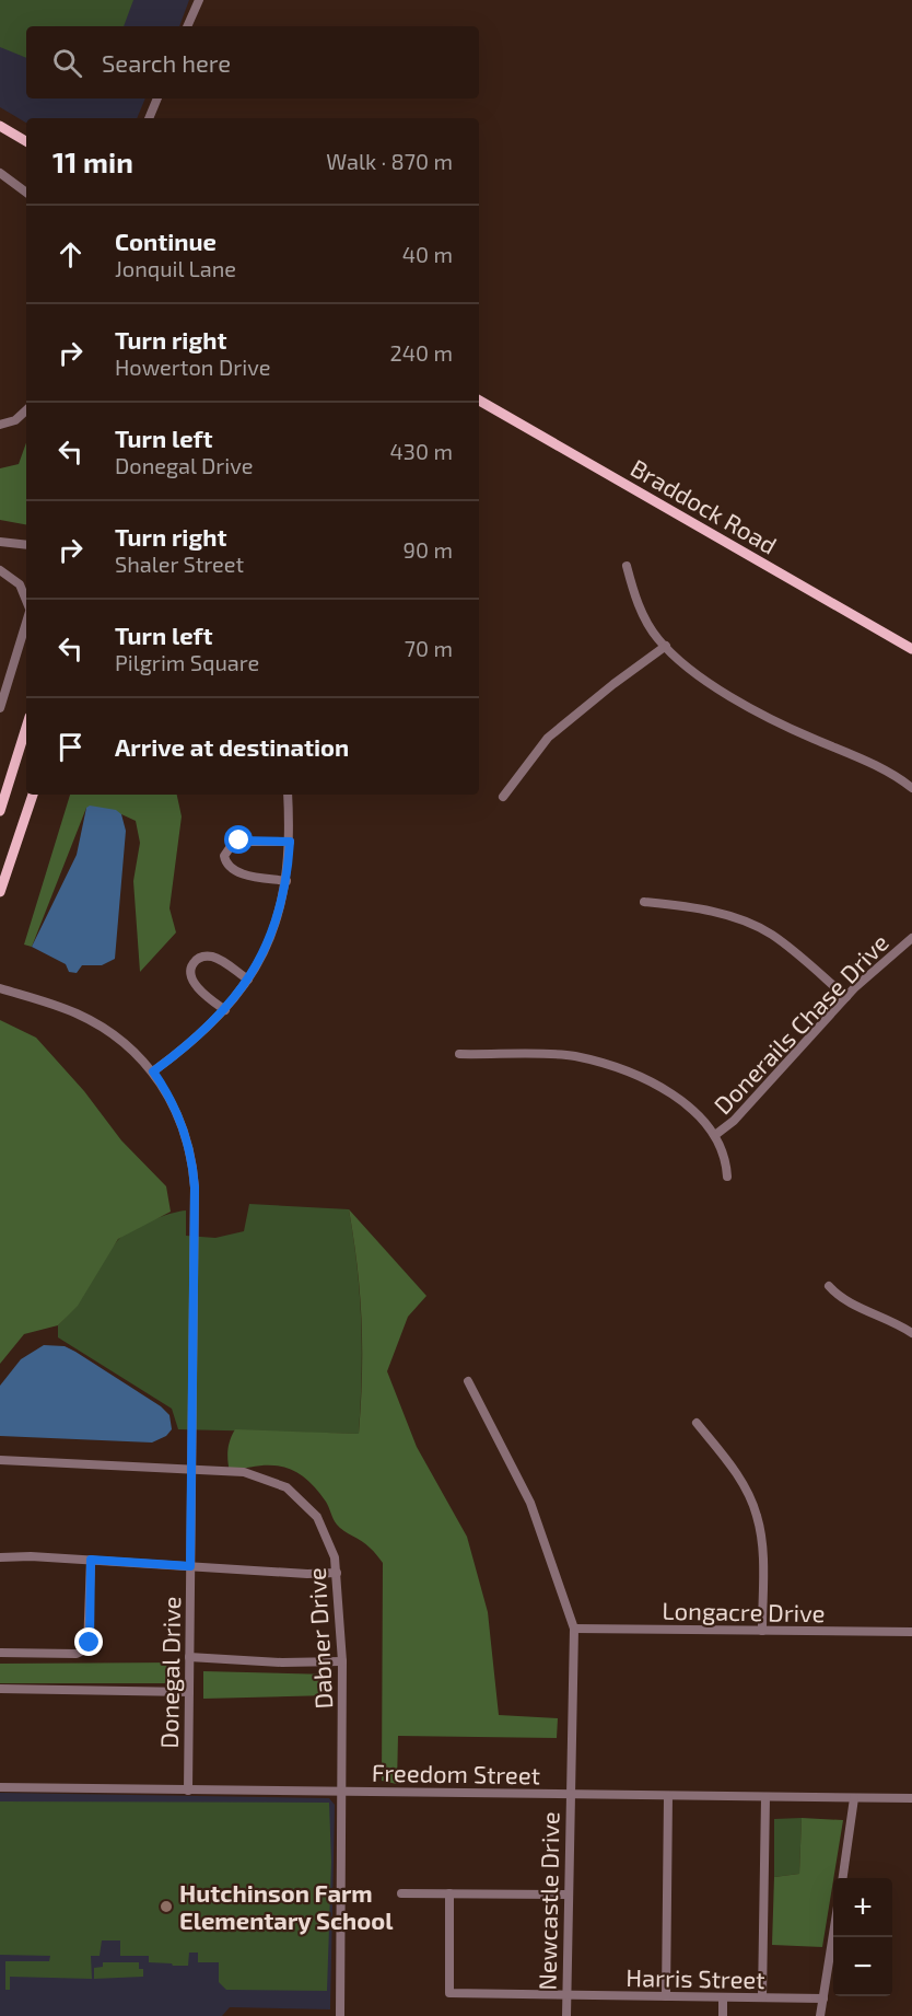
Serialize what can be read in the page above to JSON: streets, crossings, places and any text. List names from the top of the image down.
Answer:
{
  "streets": {
    "main road": ["Braddock Road"],
    "street": [
      "Donerails Chase Drive",
      "Longacre Drive",
      "Dabner Drive",
      "Donegal Drive",
      "Freedom Street",
      "Newcastle Drive",
      "Harris Street"
    ]
  },
  "crossings": [
    ["Longacre Drive", "Newcastle Drive"],
    ["Dabner Drive", "Donegal Drive"],
    ["Dabner Drive", "Freedom Street"],
    ["Donegal Drive", "Freedom Street"],
    ["Freedom Street", "Newcastle Drive"],
    ["Newcastle Drive", "Harris Street"]
  ],
  "places": ["Hutchinson Farm Elementary School"],
  "page": {
    "search": "Search here",
    "heading": ["11 min", "Walk · 870 m"],
    "list": [
      ["Continue", "Jonquil Lane", "40 m"],
      ["Turn right", "Howerton Drive", "240 m"],
      ["Turn left", "Donegal Drive", "430 m"],
      ["Turn right", "Shaler Street", "90 m"],
      ["Turn left", "Pilgrim Square", "70 m"],
      "Arrive at destination"
    ],
    "map_buttons": ["+", "−"]
  }
}
